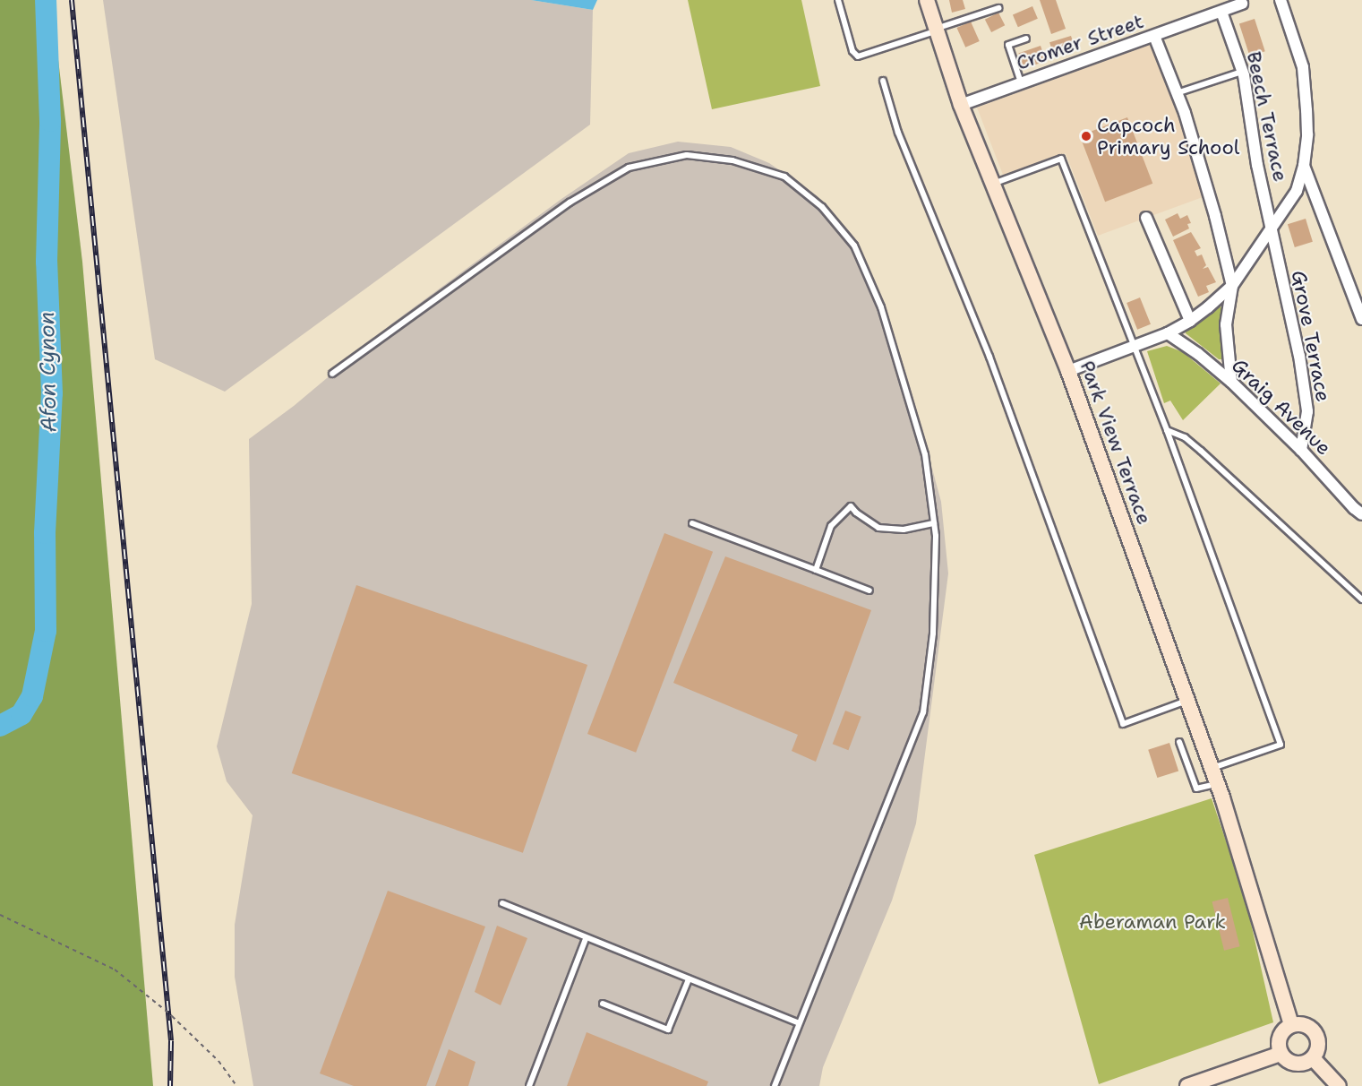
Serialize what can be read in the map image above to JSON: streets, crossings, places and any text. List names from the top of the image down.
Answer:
{
  "streets": {
    "main road": ["Park View Terrace"],
    "street": [
      "Cromer Street",
      "Beech Terrace",
      "Grove Terrace",
      "Graig Avenue"
    ]
  },
  "crossings": [
    ["Cromer Street", "Beech Terrace"],
    ["Cromer Street", "Park View Terrace"],
    ["Beech Terrace", "Grove Terrace"],
    ["Grove Terrace", "Graig Avenue"]
  ],
  "water": ["Afon Cynon"],
  "parks": ["Aberaman Park"],
  "places": ["Capcoch Primary School"]
}
